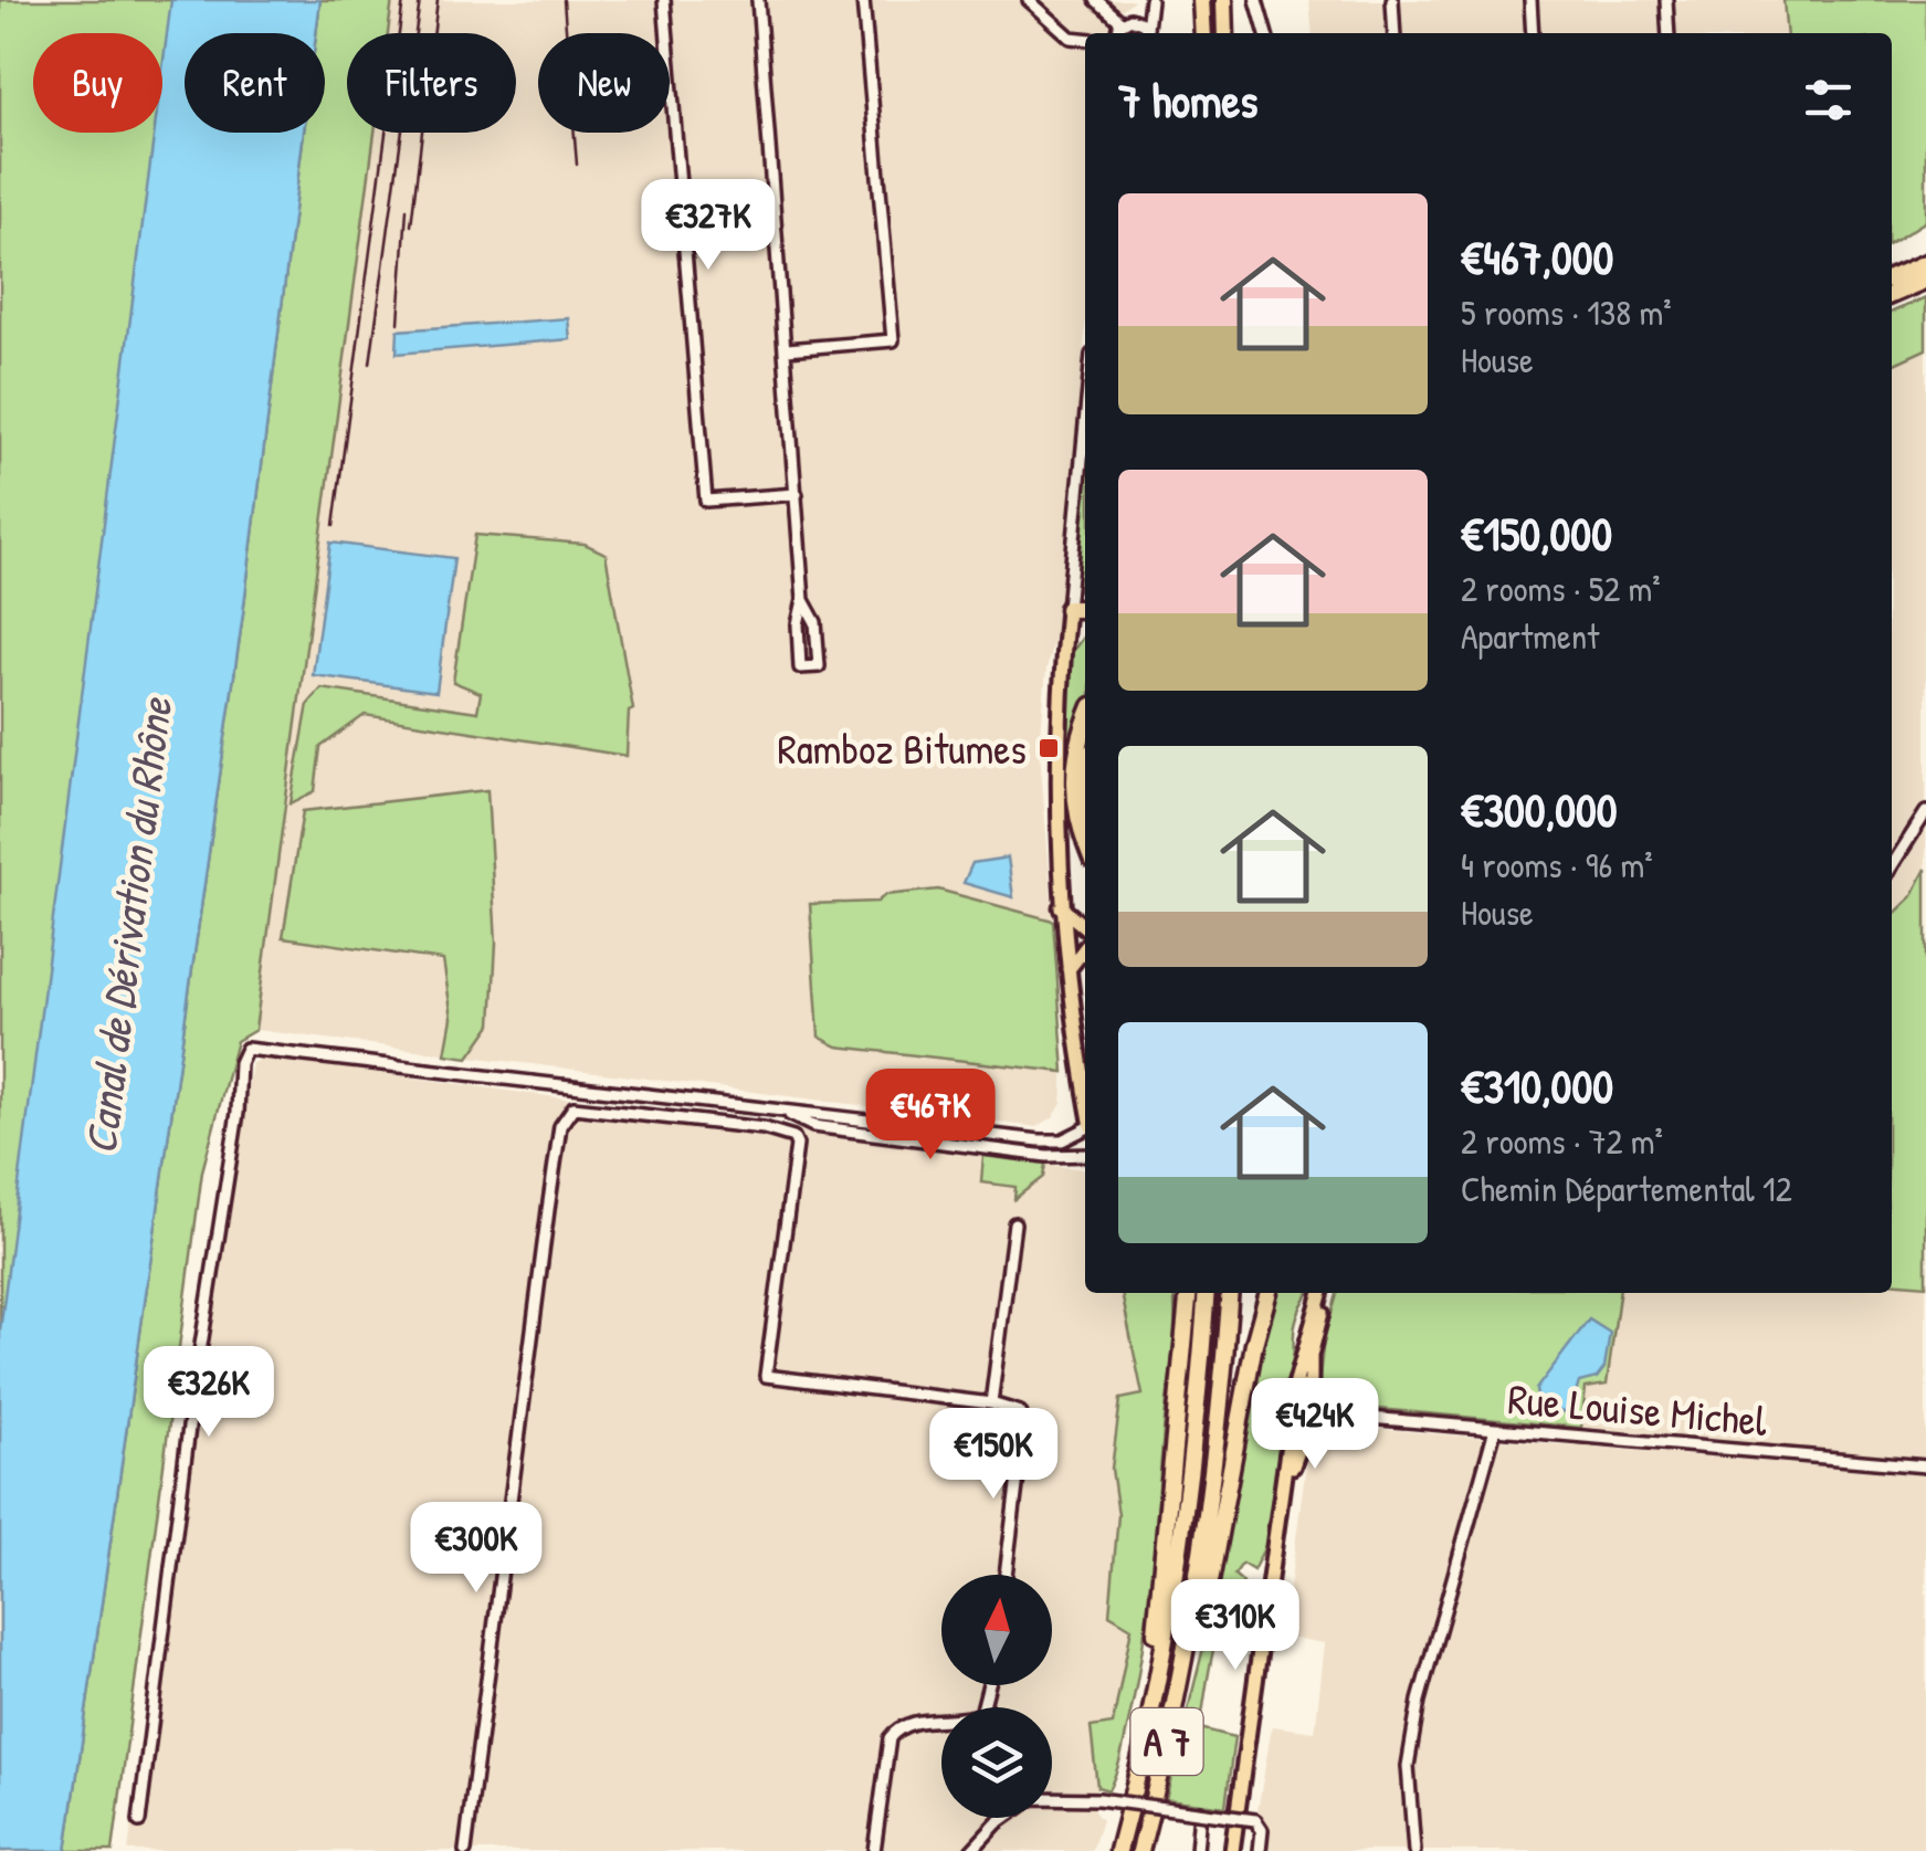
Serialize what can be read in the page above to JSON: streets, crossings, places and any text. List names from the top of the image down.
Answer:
{
  "streets": {
    "highway": ["A 7"],
    "street": ["Rue Louise Michel"]
  },
  "water": ["Canal de Dérivation du Rhône"],
  "places": {
    "transit": ["Ramboz Bitumes"]
  },
  "north": "top",
  "page": {
    "chip": [
      "Buy",
      "Rent",
      "Filters",
      "New"
    ],
    "heading": "7 homes",
    "list": [
      {
        "name": "€467,000",
        "note": "5 rooms · 138 m² · House"
      },
      {
        "name": "€150,000",
        "note": "2 rooms · 52 m² · Apartment"
      },
      {
        "name": "€300,000",
        "note": "4 rooms · 96 m² · House"
      },
      {
        "name": "€310,000",
        "note": "2 rooms · 72 m² · Chemin Départemental 12"
      }
    ],
    "price": [
      "€327K",
      "€467K",
      "€326K",
      "€424K",
      "€150K",
      "€300K",
      "€310K"
    ]
  }
}
